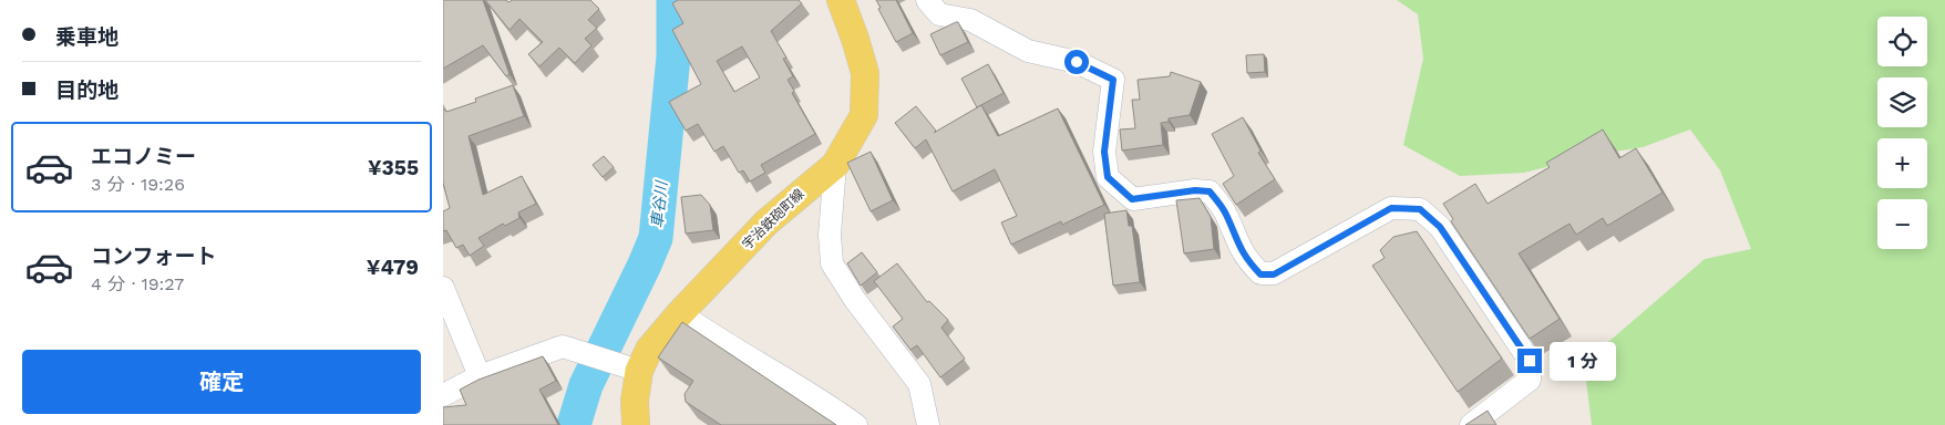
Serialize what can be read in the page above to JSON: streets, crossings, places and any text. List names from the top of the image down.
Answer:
{
  "streets": {
    "main road": ["宇治鉄砲町線"]
  },
  "water": ["車谷川"],
  "page": {
    "banner": ["乗車地", "目的地"],
    "map_buttons": ["+", "−"],
    "list": [
      {
        "name": "エコノミー",
        "note": "3 分 · 19:26",
        "value": "¥355"
      },
      {
        "name": "コンフォート",
        "note": "4 分 · 19:27",
        "value": "¥479"
      }
    ],
    "buttons": "確定",
    "bubble": "1 分"
  }
}
